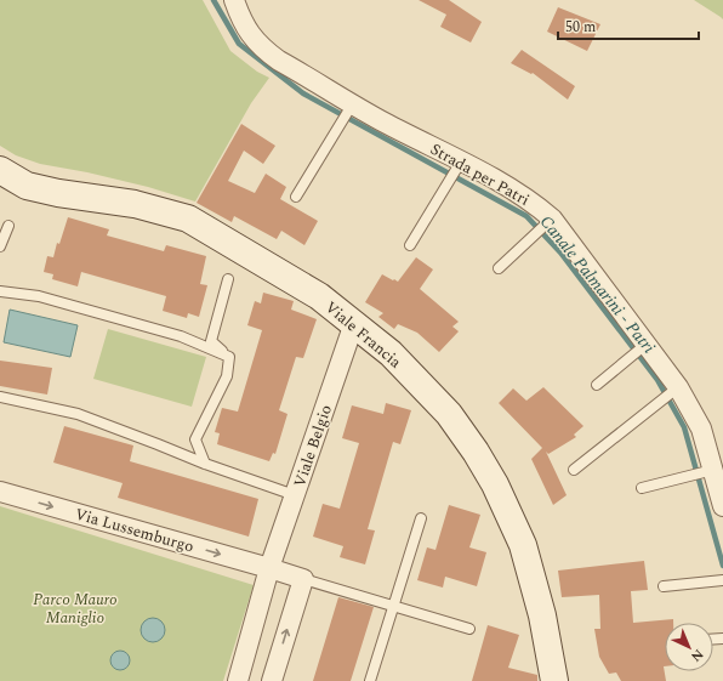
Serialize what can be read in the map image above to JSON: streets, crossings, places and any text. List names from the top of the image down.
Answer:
{
  "streets": {
    "street": [
      "Strada per Patri",
      "Viale Francia",
      "Viale Belgio",
      "Via Lussemburgo"
    ]
  },
  "crossings": [
    ["Viale Francia", "Viale Belgio"],
    ["Viale Belgio", "Via Lussemburgo"]
  ],
  "one_way": ["Via Lussemburgo"],
  "water": ["Canale Palmarini - Patri"],
  "parks": ["Parco Mauro Maniglio"],
  "scale_bar": "50 m",
  "north": "bottom right"
}
